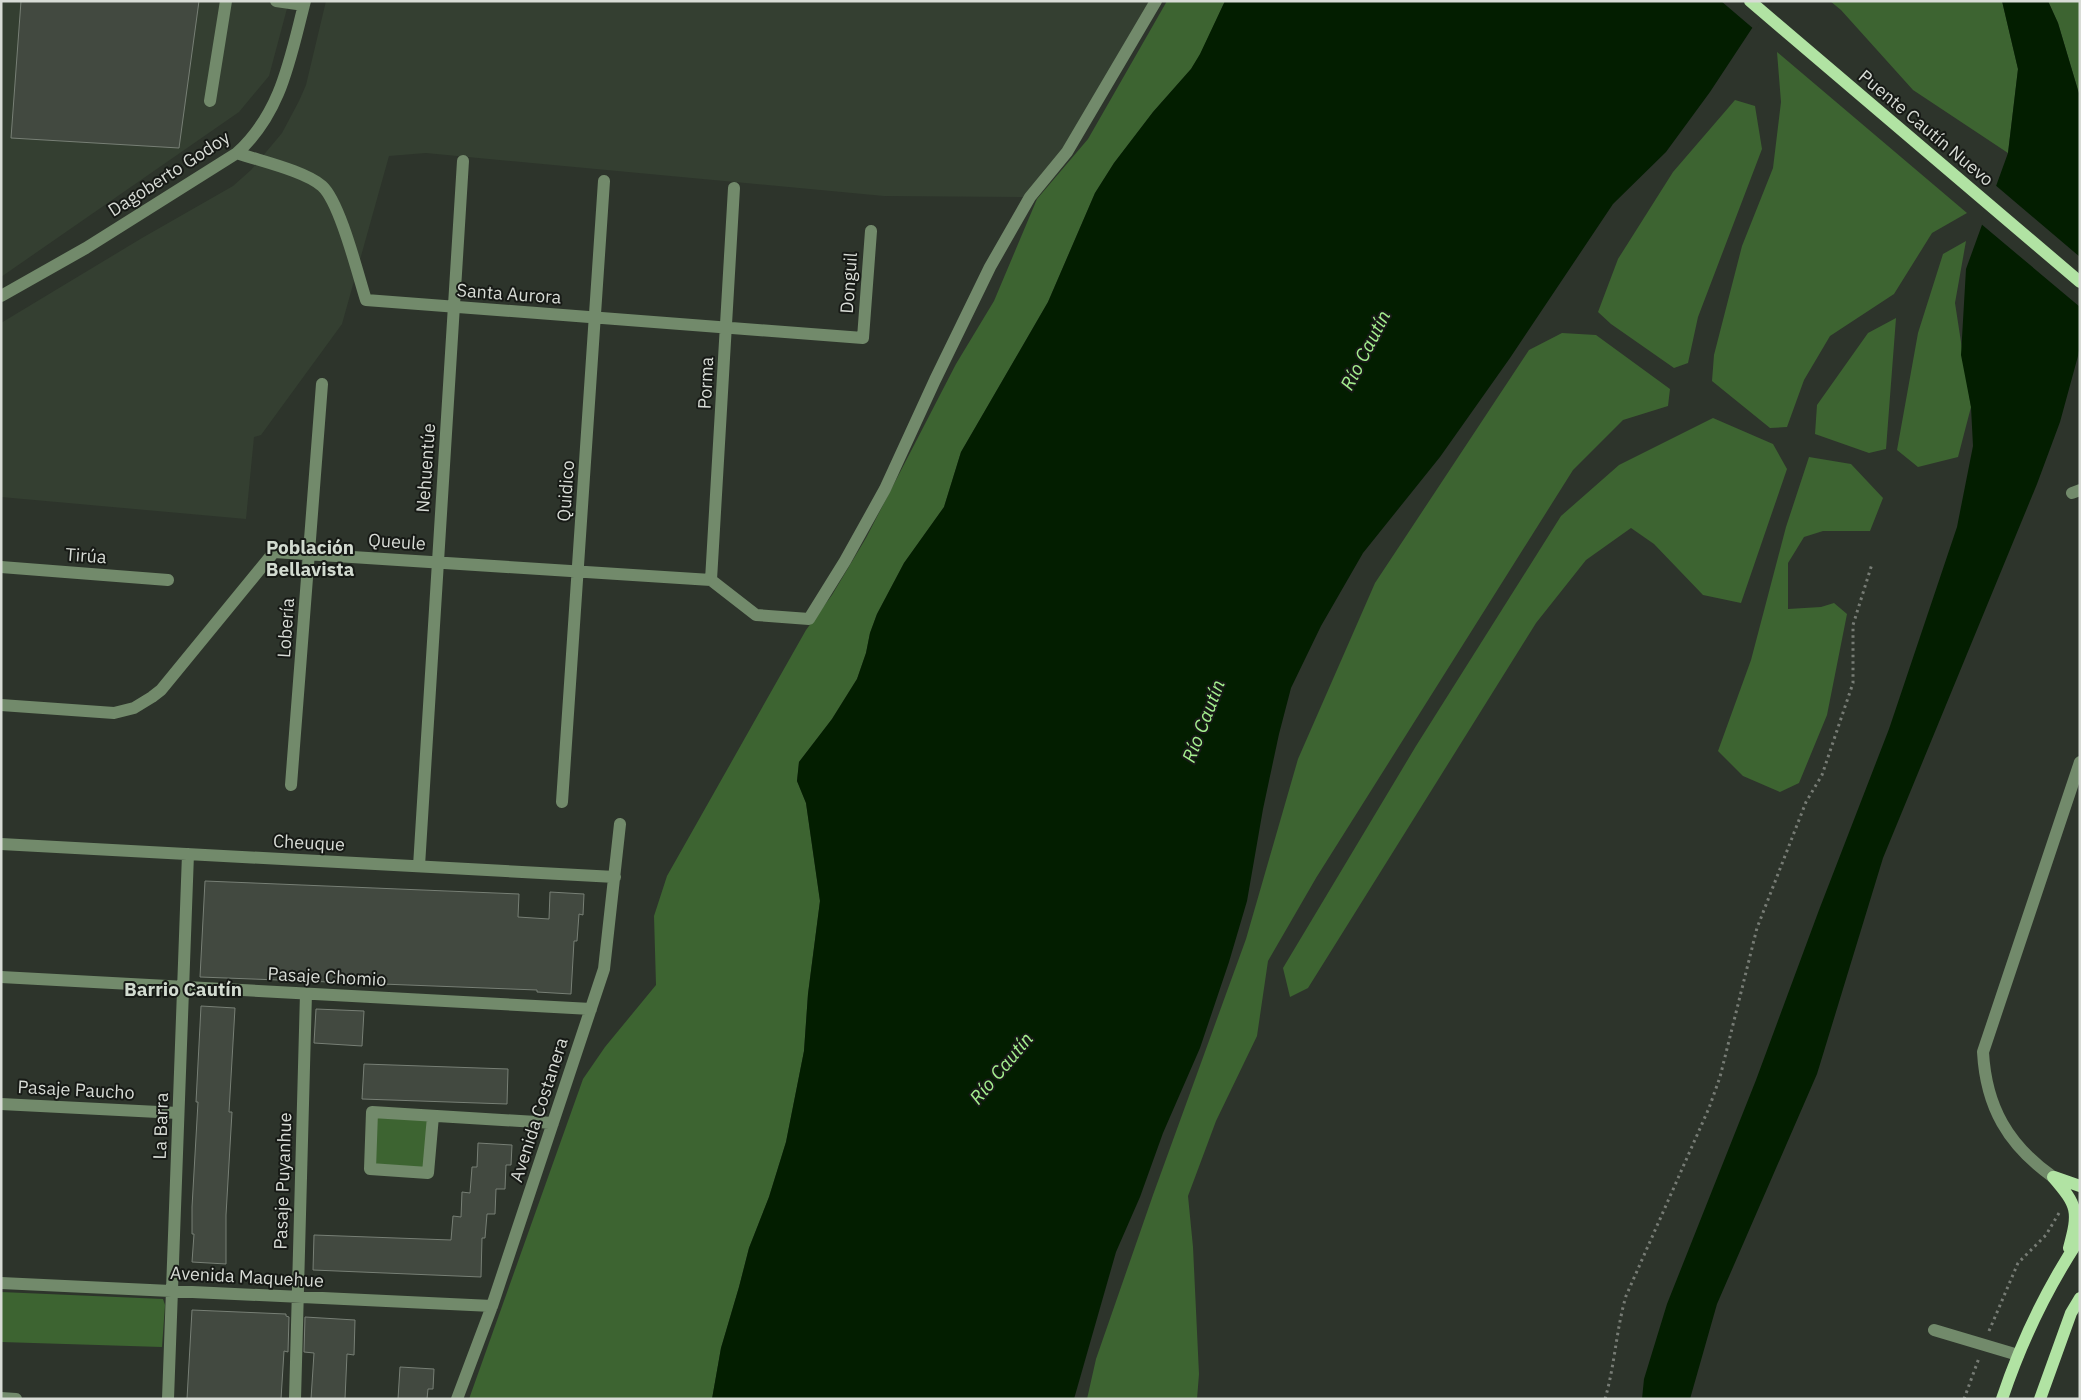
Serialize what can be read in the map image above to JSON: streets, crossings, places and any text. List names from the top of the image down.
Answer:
{
  "streets": {
    "main road": ["Puente Cautín Nuevo"],
    "street": [
      "Dagoberto Godoy",
      "Donguil",
      "Santa Aurora",
      "Porma",
      "Nehuentúe",
      "Quidico",
      "Queule",
      "Tirúa",
      "Lobería",
      "Cheuque",
      "Pasaje Chomio",
      "Pasaje Paucho",
      "Avenida Costanera",
      "La Barra",
      "Pasaje Puyanhue",
      "Avenida Maquehue"
    ]
  },
  "crossings": [
    ["Dagoberto Godoy", "Santa Aurora"],
    ["Donguil", "Santa Aurora"],
    ["Santa Aurora", "Porma"],
    ["Santa Aurora", "Nehuentúe"],
    ["Santa Aurora", "Quidico"],
    ["Porma", "Queule"],
    ["Nehuentúe", "Queule"],
    ["Nehuentúe", "Cheuque"],
    ["Quidico", "Queule"],
    ["Queule", "Lobería"],
    ["Cheuque", "Avenida Costanera"],
    ["Cheuque", "La Barra"],
    ["Pasaje Chomio", "Avenida Costanera"],
    ["Pasaje Chomio", "La Barra"],
    ["Pasaje Chomio", "Pasaje Puyanhue"],
    ["Pasaje Paucho", "La Barra"],
    ["Avenida Costanera", "Avenida Maquehue"],
    ["La Barra", "Avenida Maquehue"],
    ["Pasaje Puyanhue", "Avenida Maquehue"]
  ],
  "districts": ["Población Bellavista", "Barrio Cautín"],
  "water": ["Río Cautín"]
}
